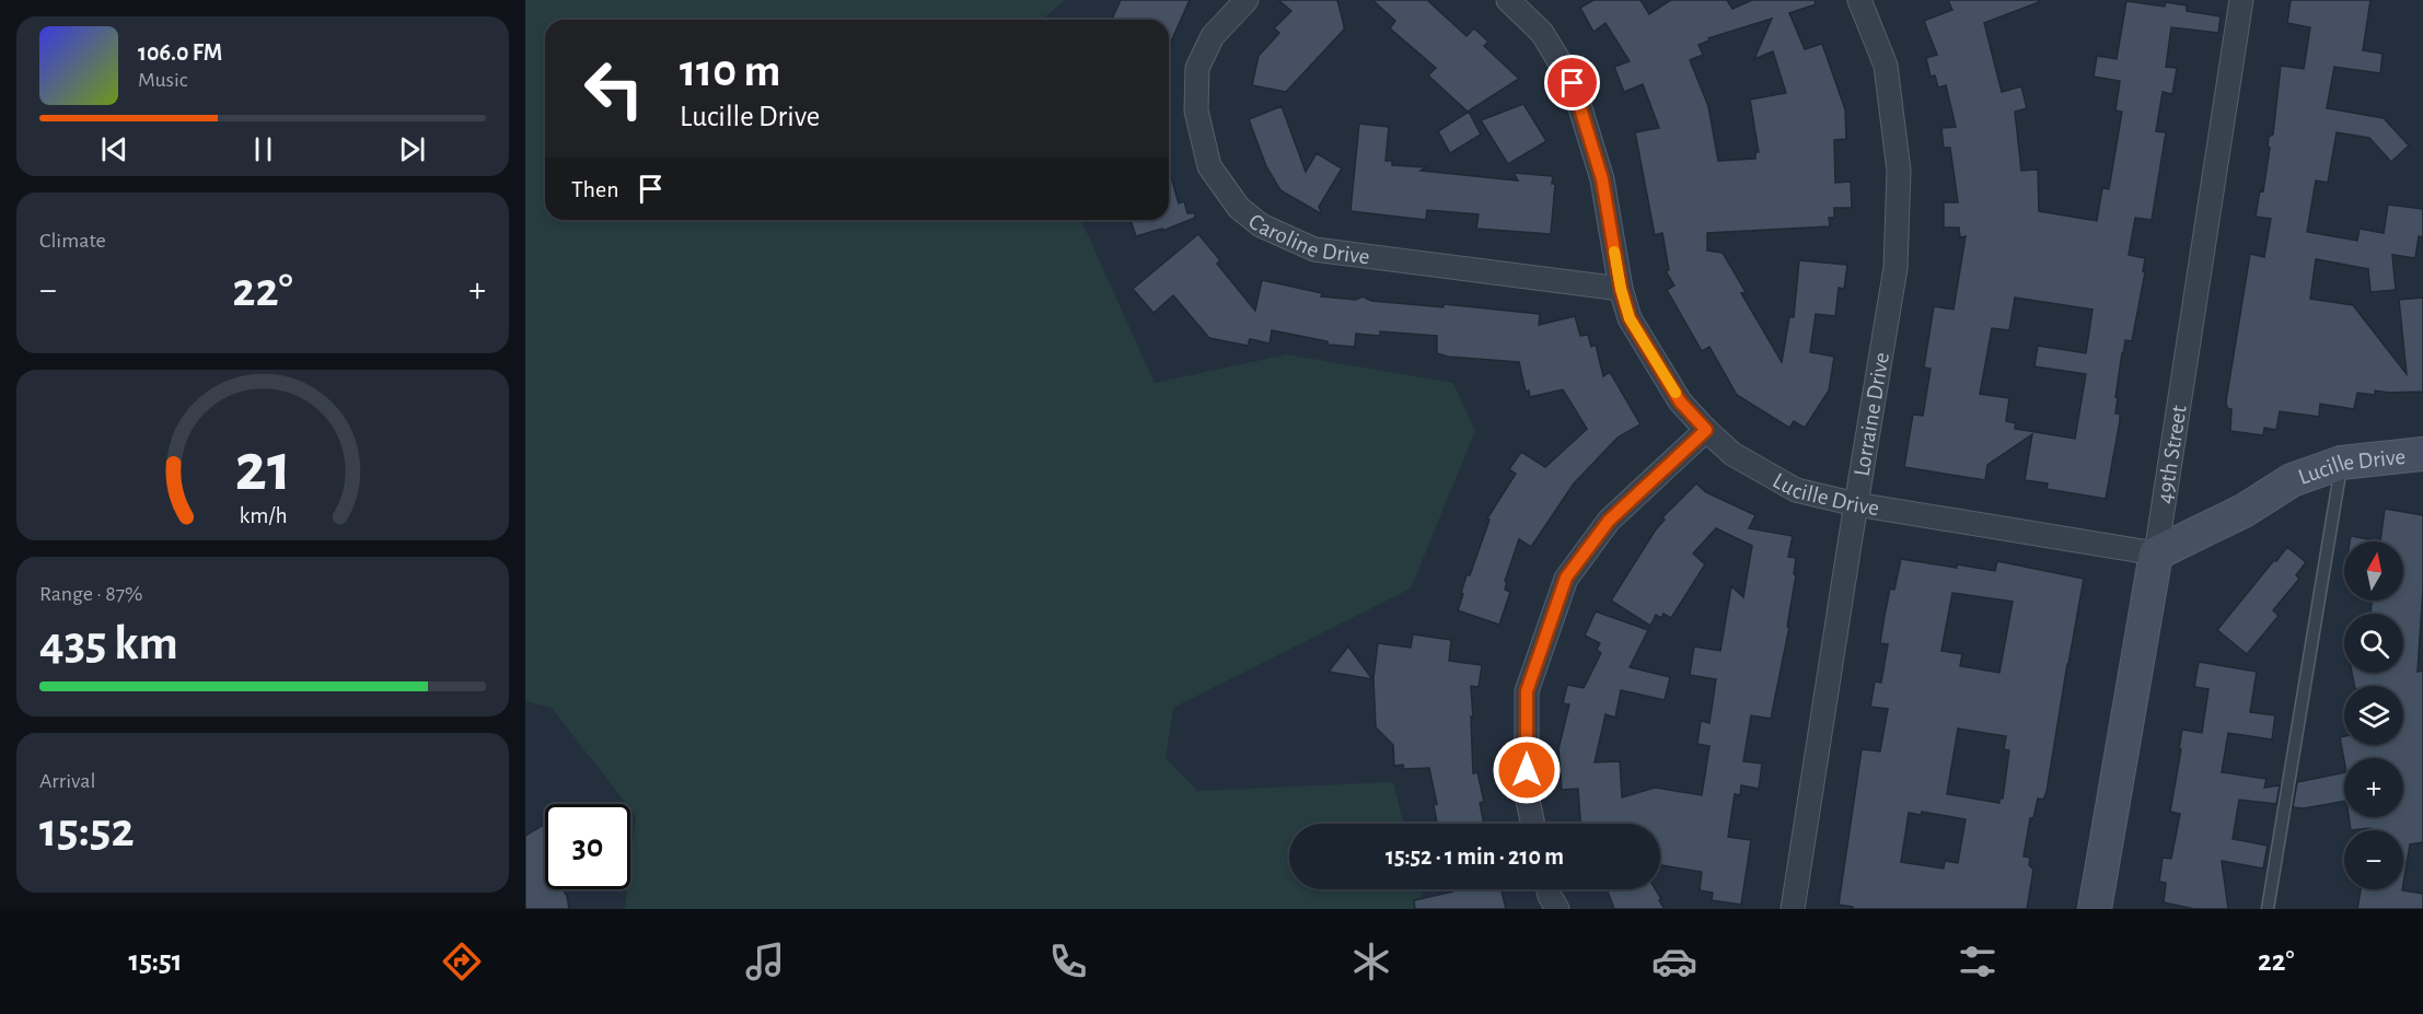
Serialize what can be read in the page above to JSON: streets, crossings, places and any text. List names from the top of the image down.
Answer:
{
  "streets": {
    "street": [
      "Caroline Drive",
      "Lorraine Drive",
      "49th Street",
      "Lucille Drive"
    ]
  },
  "crossings": [
    ["Caroline Drive", "Lucille Drive"],
    ["Lorraine Drive", "Lucille Drive"],
    ["49th Street", "Lucille Drive"]
  ],
  "north": "top",
  "page": {
    "turn": ["110 m", "Lucille Drive"],
    "song": ["106.0 FM", "Music"],
    "then": "Then",
    "tile": [
      "Climate",
      ["Range · 87%", "435 km"],
      ["Arrival", "15:52"]
    ],
    "heat": ["−", "22°", "+"],
    "map_buttons": ["+", "−"],
    "limit": "30",
    "trip": "15:52 · 1 min · 210 m",
    "tabs": ["15:51", "22°"],
    "gauge": ["21", "km/h"]
  }
}
